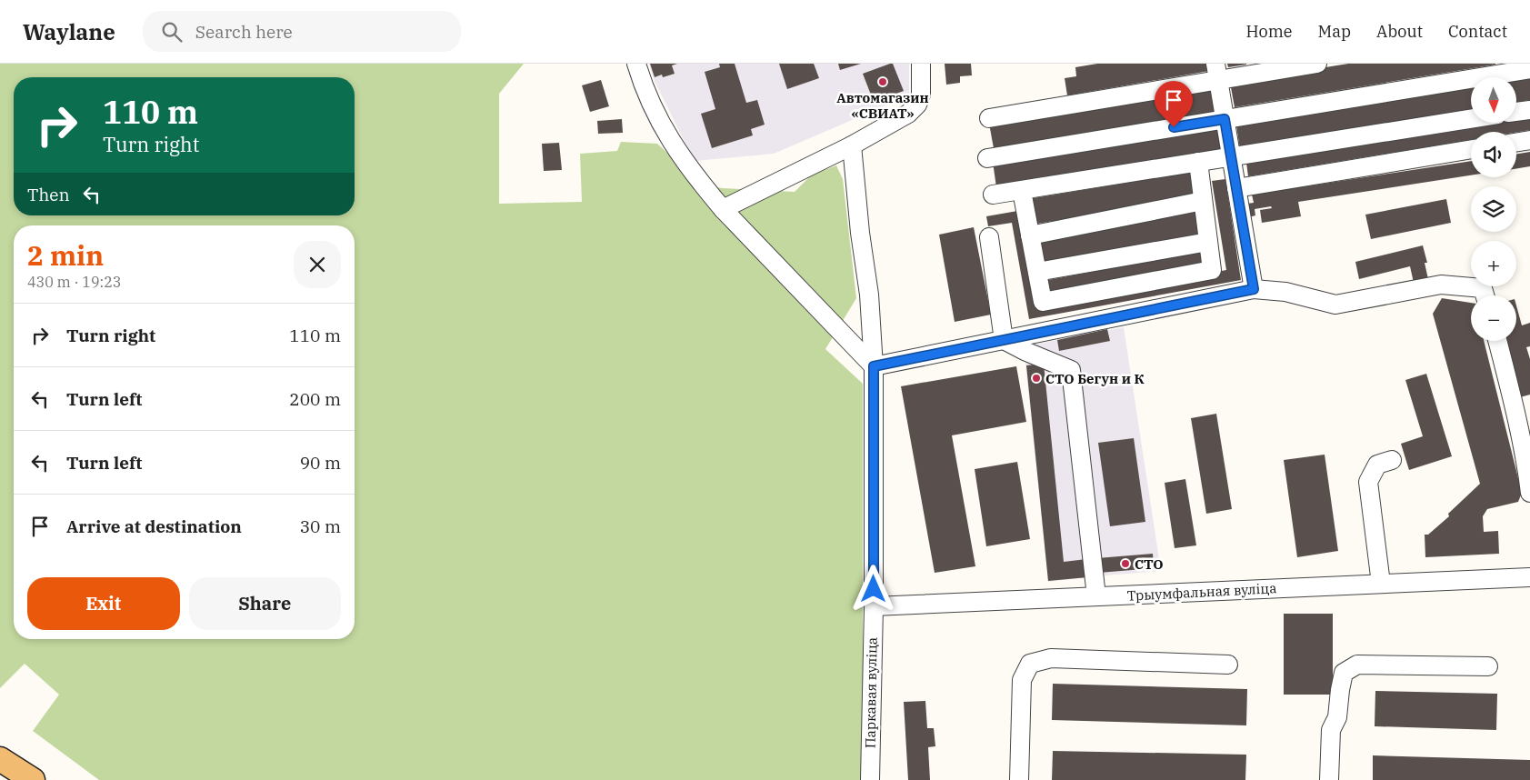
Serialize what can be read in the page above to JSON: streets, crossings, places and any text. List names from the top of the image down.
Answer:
{
  "streets": {
    "street": ["Трыумфальная вуліца", "Паркавая вуліца"]
  },
  "crossings": [
    ["Трыумфальная вуліца", "Паркавая вуліца"]
  ],
  "places": ["Автомагазин «СВИАТ»", "СТО Бегун и К", "СТО"],
  "north": "bottom",
  "page": {
    "header": "Waylane",
    "search": "Search here",
    "nav": [
      "Home",
      "Map",
      "About",
      "Contact"
    ],
    "map_buttons": ["+", "−"],
    "turn": ["110 m", "Turn right"],
    "then": "Then",
    "heading": ["2 min", "430 m · 19:23"],
    "list": [
      {
        "name": "Turn right",
        "value": "110 m"
      },
      {
        "name": "Turn left",
        "value": "200 m"
      },
      {
        "name": "Turn left",
        "value": "90 m"
      },
      {
        "name": "Arrive at destination",
        "value": "30 m"
      }
    ],
    "buttons": ["Exit", "Share"]
  }
}
